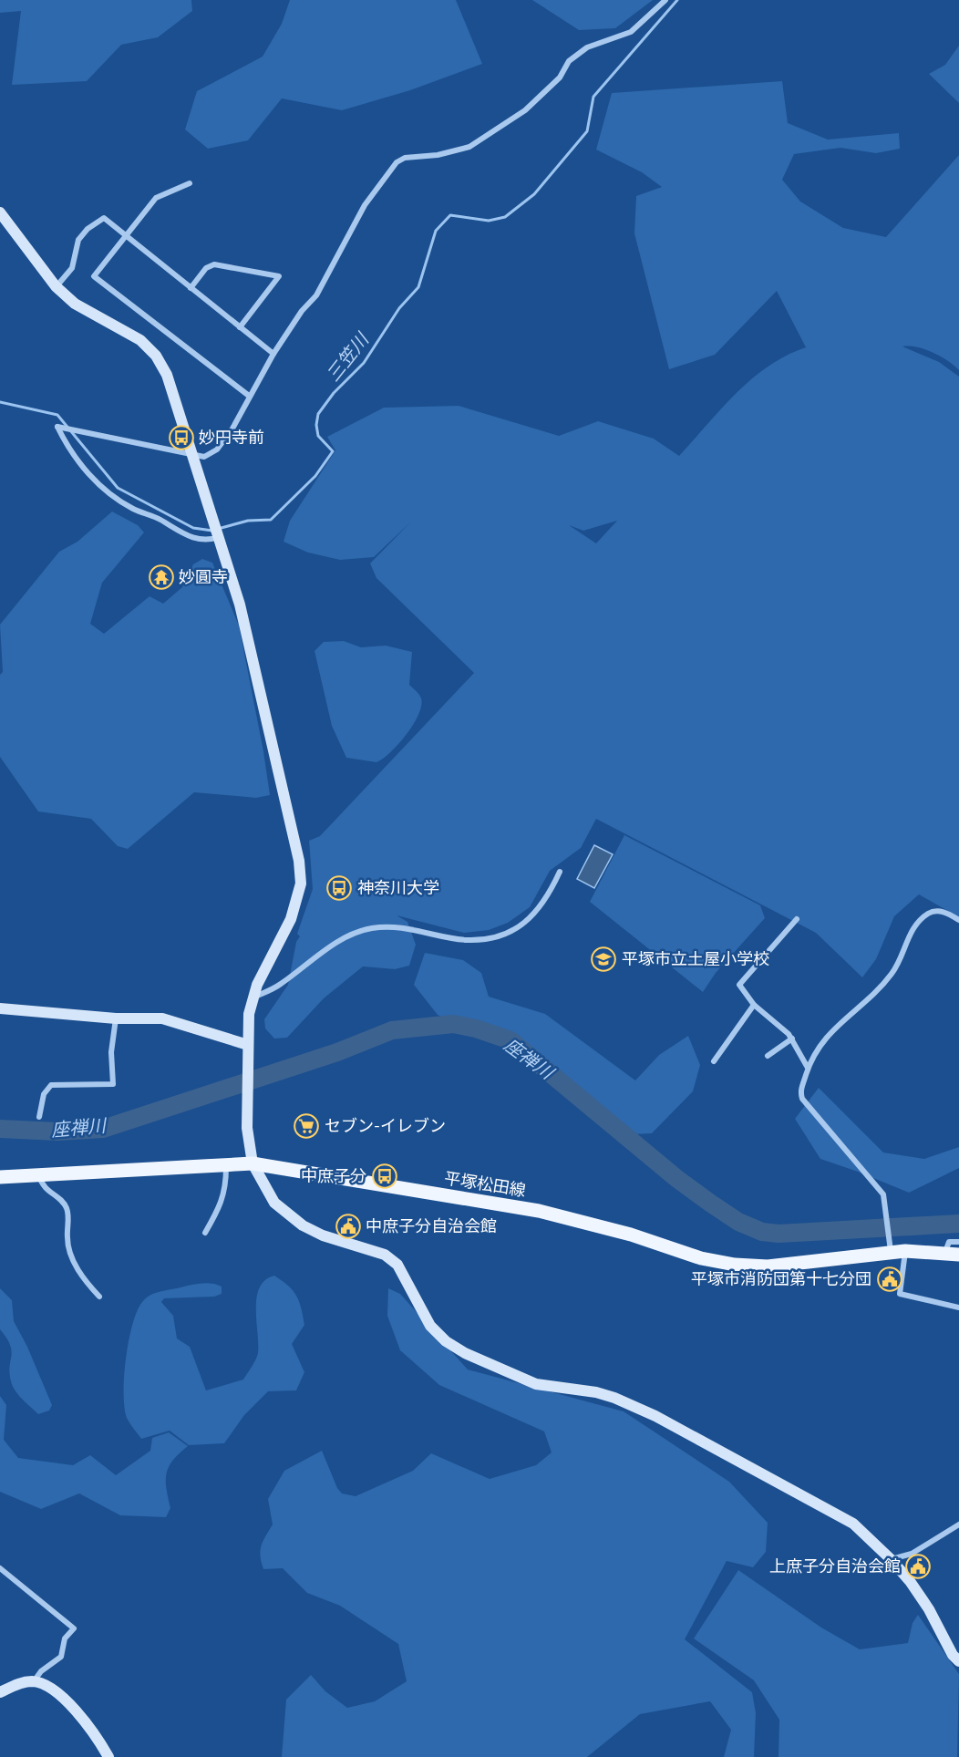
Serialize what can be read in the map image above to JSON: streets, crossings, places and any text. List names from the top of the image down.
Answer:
{
  "streets": {
    "main road": ["平塚松田線"]
  },
  "water": ["三笠川", "座禅川"],
  "places": {
    "bus stop": ["妙円寺前", "神奈川大学", "中庶子分"],
    "temple": ["妙圓寺"],
    "school or university": ["平塚市立土屋小学校"],
    "supermarket": ["セブン-イレブン"],
    "public building": ["中庶子分自治会館", "平塚市消防団第十七分団", "上庶子分自治会館"]
  }
}
